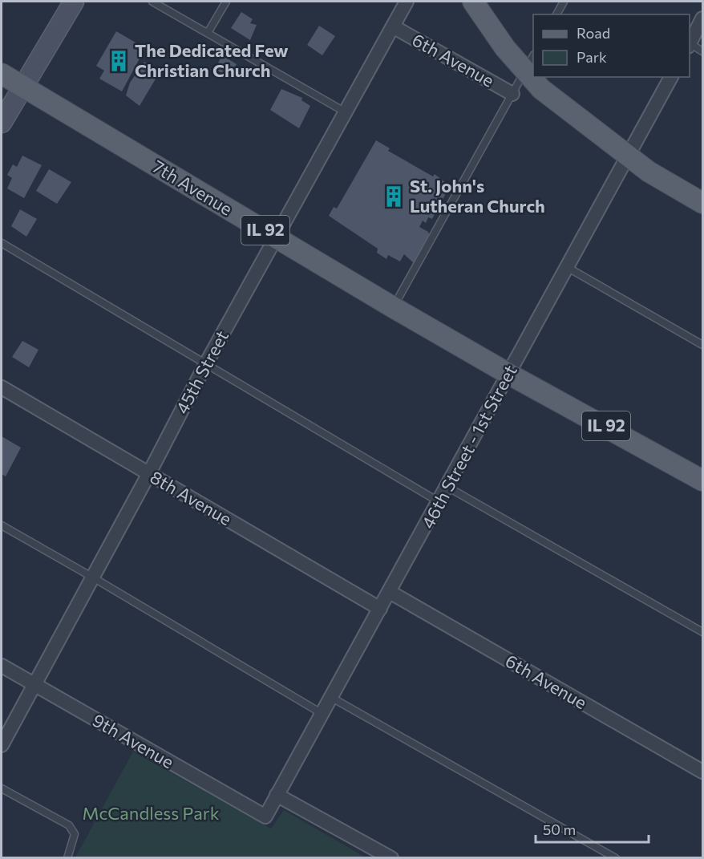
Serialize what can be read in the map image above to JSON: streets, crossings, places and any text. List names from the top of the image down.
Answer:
{
  "streets": {
    "main road": ["6th Avenue", "7th Avenue", "IL 92"],
    "street": [
      "45th Street",
      "46th Street - 1st Street",
      "8th Avenue",
      "9th Avenue"
    ]
  },
  "crossings": [
    ["6th Avenue", "45th Street"],
    ["6th Avenue", "46th Street - 1st Street"],
    ["7th Avenue", "IL 92"],
    ["7th Avenue", "45th Street"],
    ["7th Avenue", "46th Street - 1st Street"],
    ["IL 92", "46th Street - 1st Street"],
    ["45th Street", "8th Avenue"],
    ["45th Street", "9th Avenue"],
    ["46th Street - 1st Street", "8th Avenue"],
    ["46th Street - 1st Street", "9th Avenue"]
  ],
  "parks": ["McCandless Park"],
  "places": {
    "building": ["The Dedicated Few Christian Church", "St. John's Lutheran Church"]
  },
  "legend": ["Road", "Park"],
  "scale_bar": "50 m"
}
